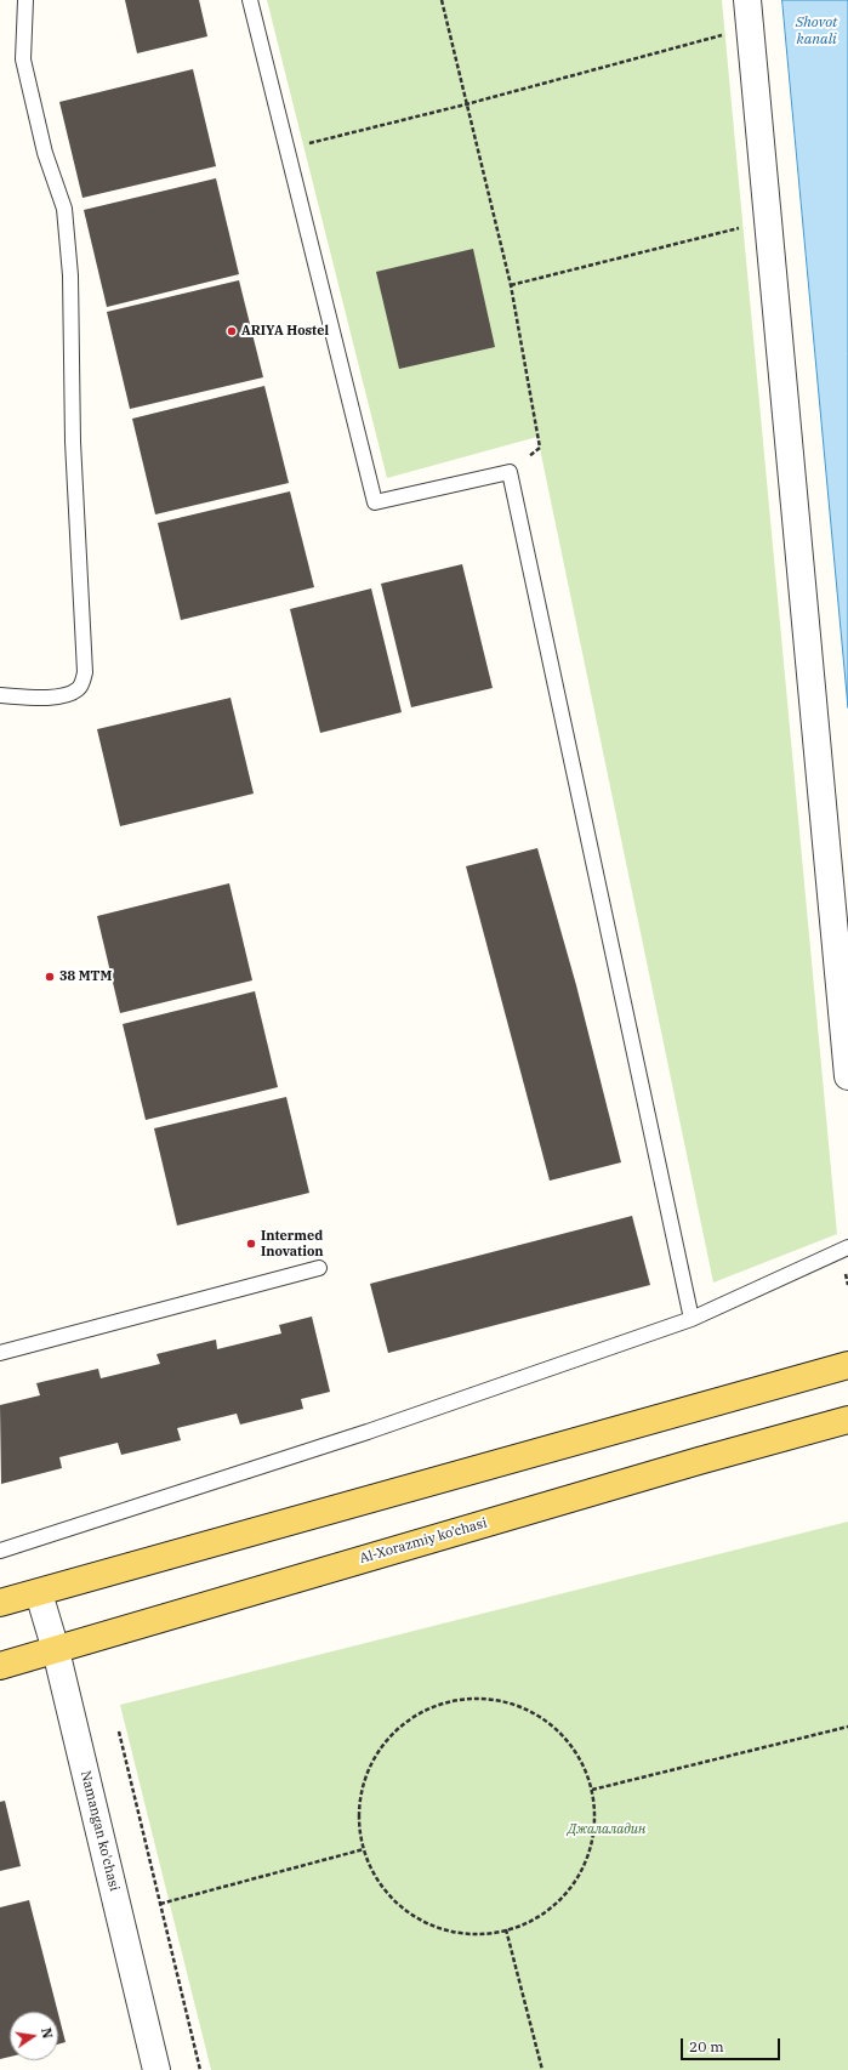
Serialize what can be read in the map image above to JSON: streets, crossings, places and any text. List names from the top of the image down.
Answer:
{
  "streets": {
    "main road": ["Al-Xorazmiy ko’chasi"],
    "street": ["Namangan ko'chasi"]
  },
  "crossings": [
    ["Al-Xorazmiy ko’chasi", "Namangan ko'chasi"]
  ],
  "water": ["Shovot kanali"],
  "parks": ["Джалаладин"],
  "places": ["ARIYA Hostel", "38 MTM", "Intermed Inovation"],
  "scale_bar": "20 m",
  "north": "right"
}
